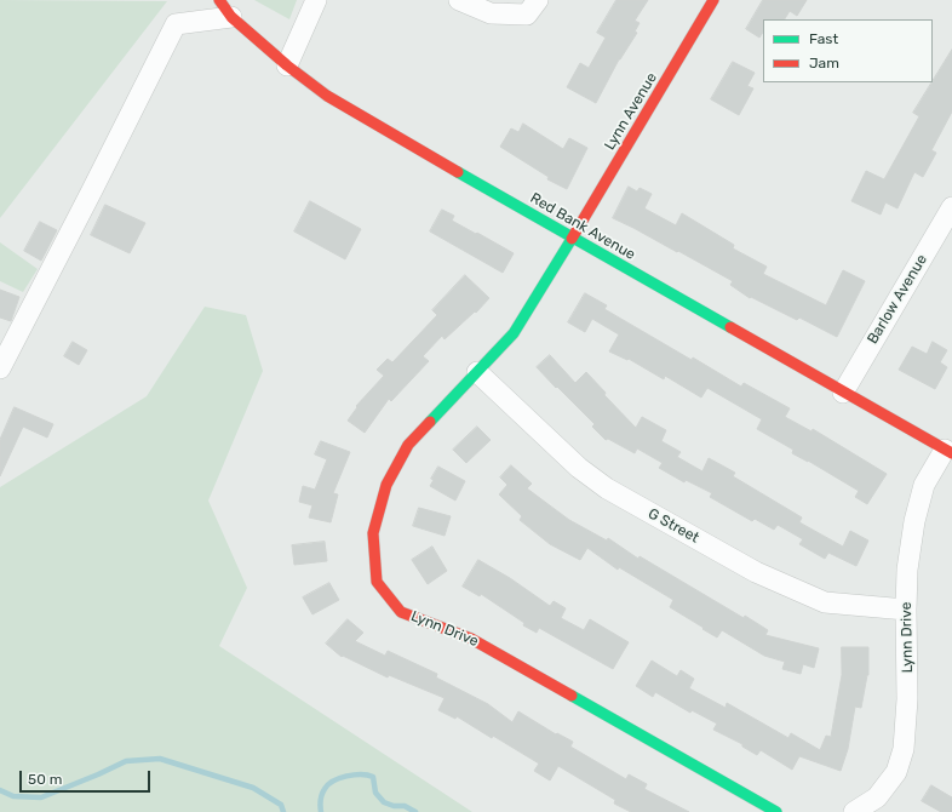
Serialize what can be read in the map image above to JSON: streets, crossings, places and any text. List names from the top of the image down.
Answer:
{
  "streets": {
    "street": [
      "Lynn Avenue",
      "Red Bank Avenue",
      "Barlow Avenue",
      "G Street",
      "Lynn Drive"
    ]
  },
  "crossings": [
    ["Lynn Avenue", "Red Bank Avenue"],
    ["Lynn Avenue", "Lynn Drive"],
    ["Red Bank Avenue", "Barlow Avenue"],
    ["Red Bank Avenue", "Lynn Drive"],
    ["G Street", "Lynn Drive"]
  ],
  "legend": ["Fast", "Jam"],
  "scale_bar": "50 m"
}
